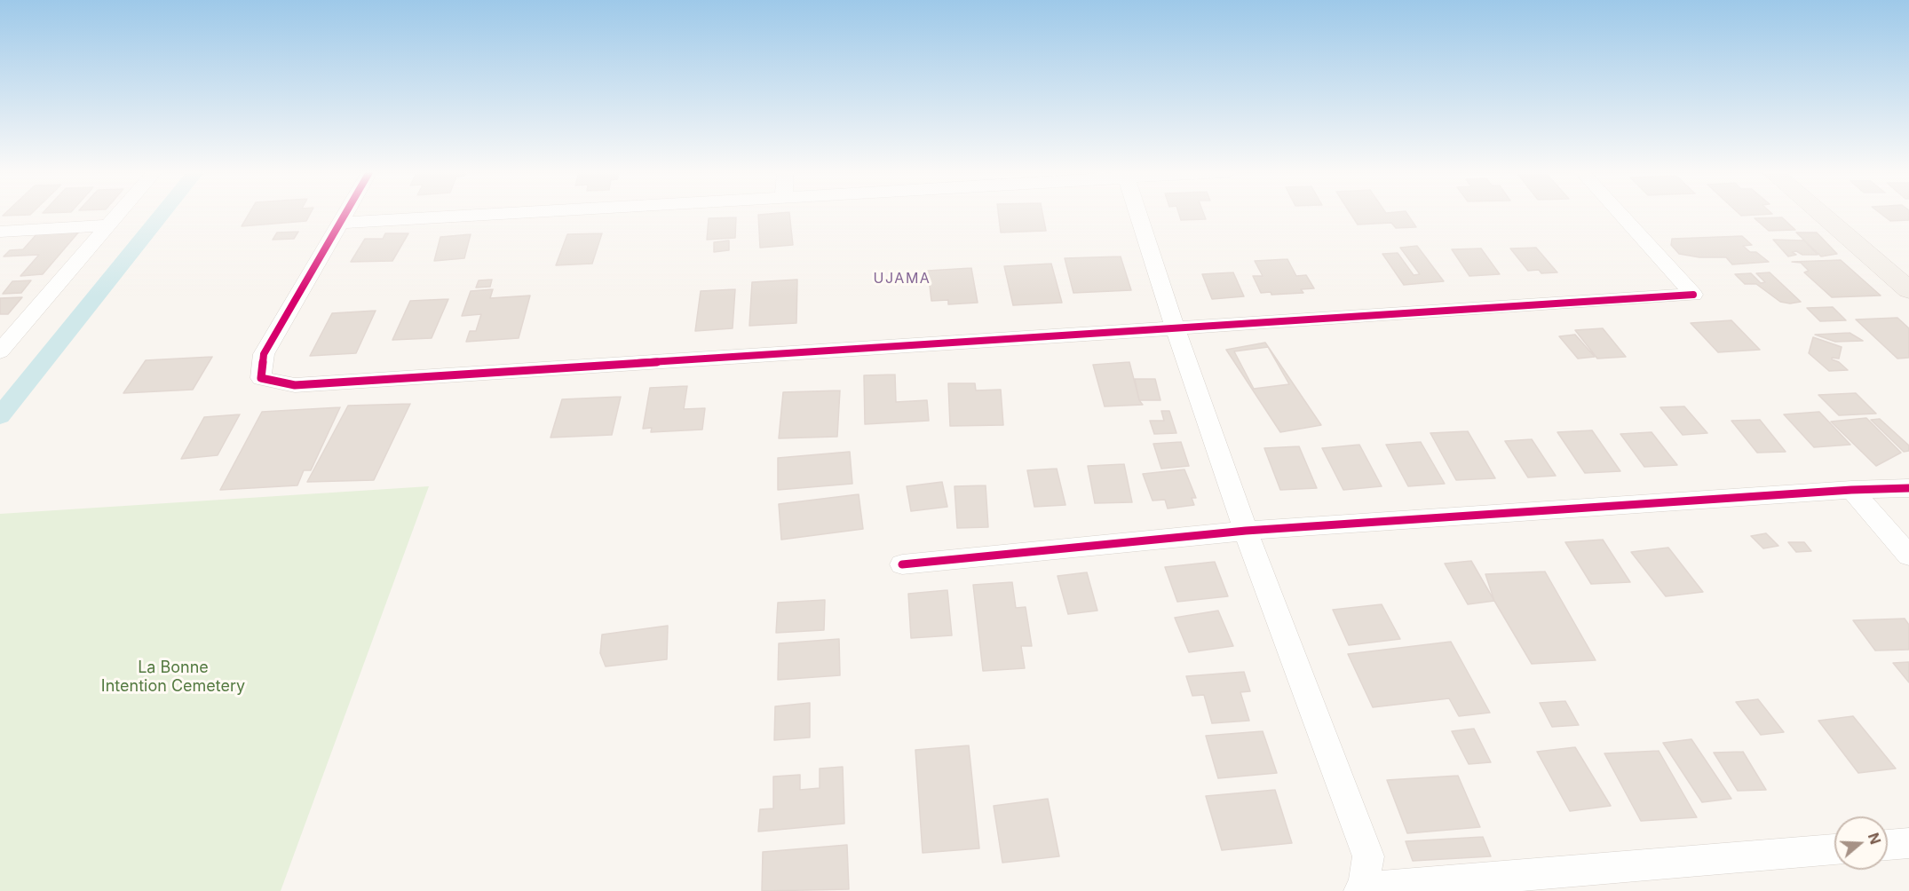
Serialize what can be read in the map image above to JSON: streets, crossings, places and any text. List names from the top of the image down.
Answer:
{
  "districts": ["UJAMA"],
  "parks": ["La Bonne Intention Cemetery"],
  "north": "right"
}
